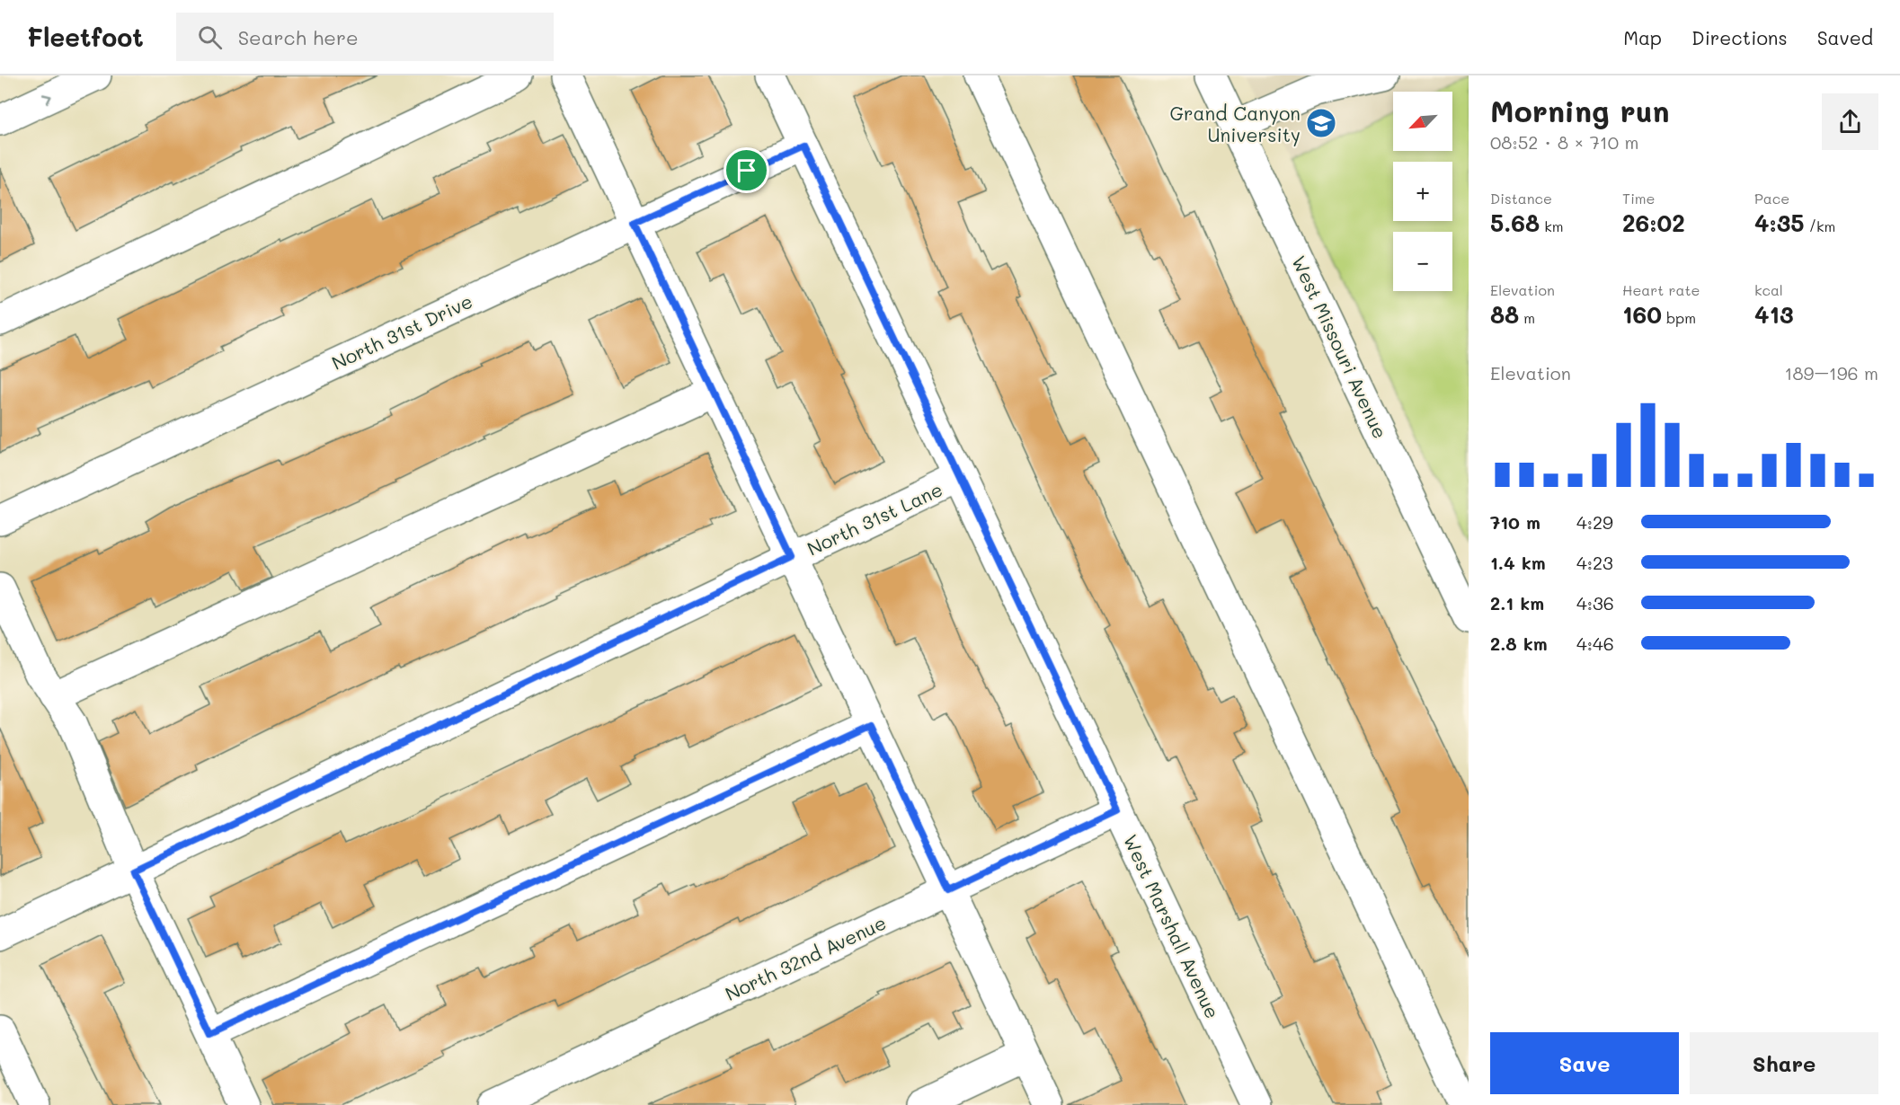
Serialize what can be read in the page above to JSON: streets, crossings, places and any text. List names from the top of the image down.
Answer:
{
  "streets": {
    "street": [
      "North 31st Drive",
      "West Missouri Avenue",
      "North 31st Lane",
      "West Marshall Avenue",
      "North 32nd Avenue"
    ]
  },
  "crossings": [
    ["North 31st Drive", "West Marshall Avenue"],
    ["North 31st Lane", "West Marshall Avenue"],
    ["West Marshall Avenue", "North 32nd Avenue"]
  ],
  "places": {
    "school or university": ["Grand Canyon University"]
  },
  "north": "bottom left",
  "page": {
    "header": "Fleetfoot",
    "search": "Search here",
    "nav": ["Map", "Directions", "Saved"],
    "heading": ["Morning run", "08:52 · 8 × 710 m"],
    "map_buttons": ["+", "−"],
    "stats": [
      ["Distance", "5.68 km"],
      ["Time", "26:02"],
      ["Pace", "4:35 /km"],
      ["Elevation", "88 m"],
      ["Heart rate", "160 bpm"],
      ["kcal", "413"]
    ],
    "chart": ["Elevation", "189–196 m"],
    "list": [
      {
        "name": "710 m",
        "note": "4:29"
      },
      {
        "name": "1.4 km",
        "note": "4:23"
      },
      {
        "name": "2.1 km",
        "note": "4:36"
      },
      {
        "name": "2.8 km",
        "note": "4:46"
      }
    ],
    "buttons": ["Save", "Share"]
  }
}
